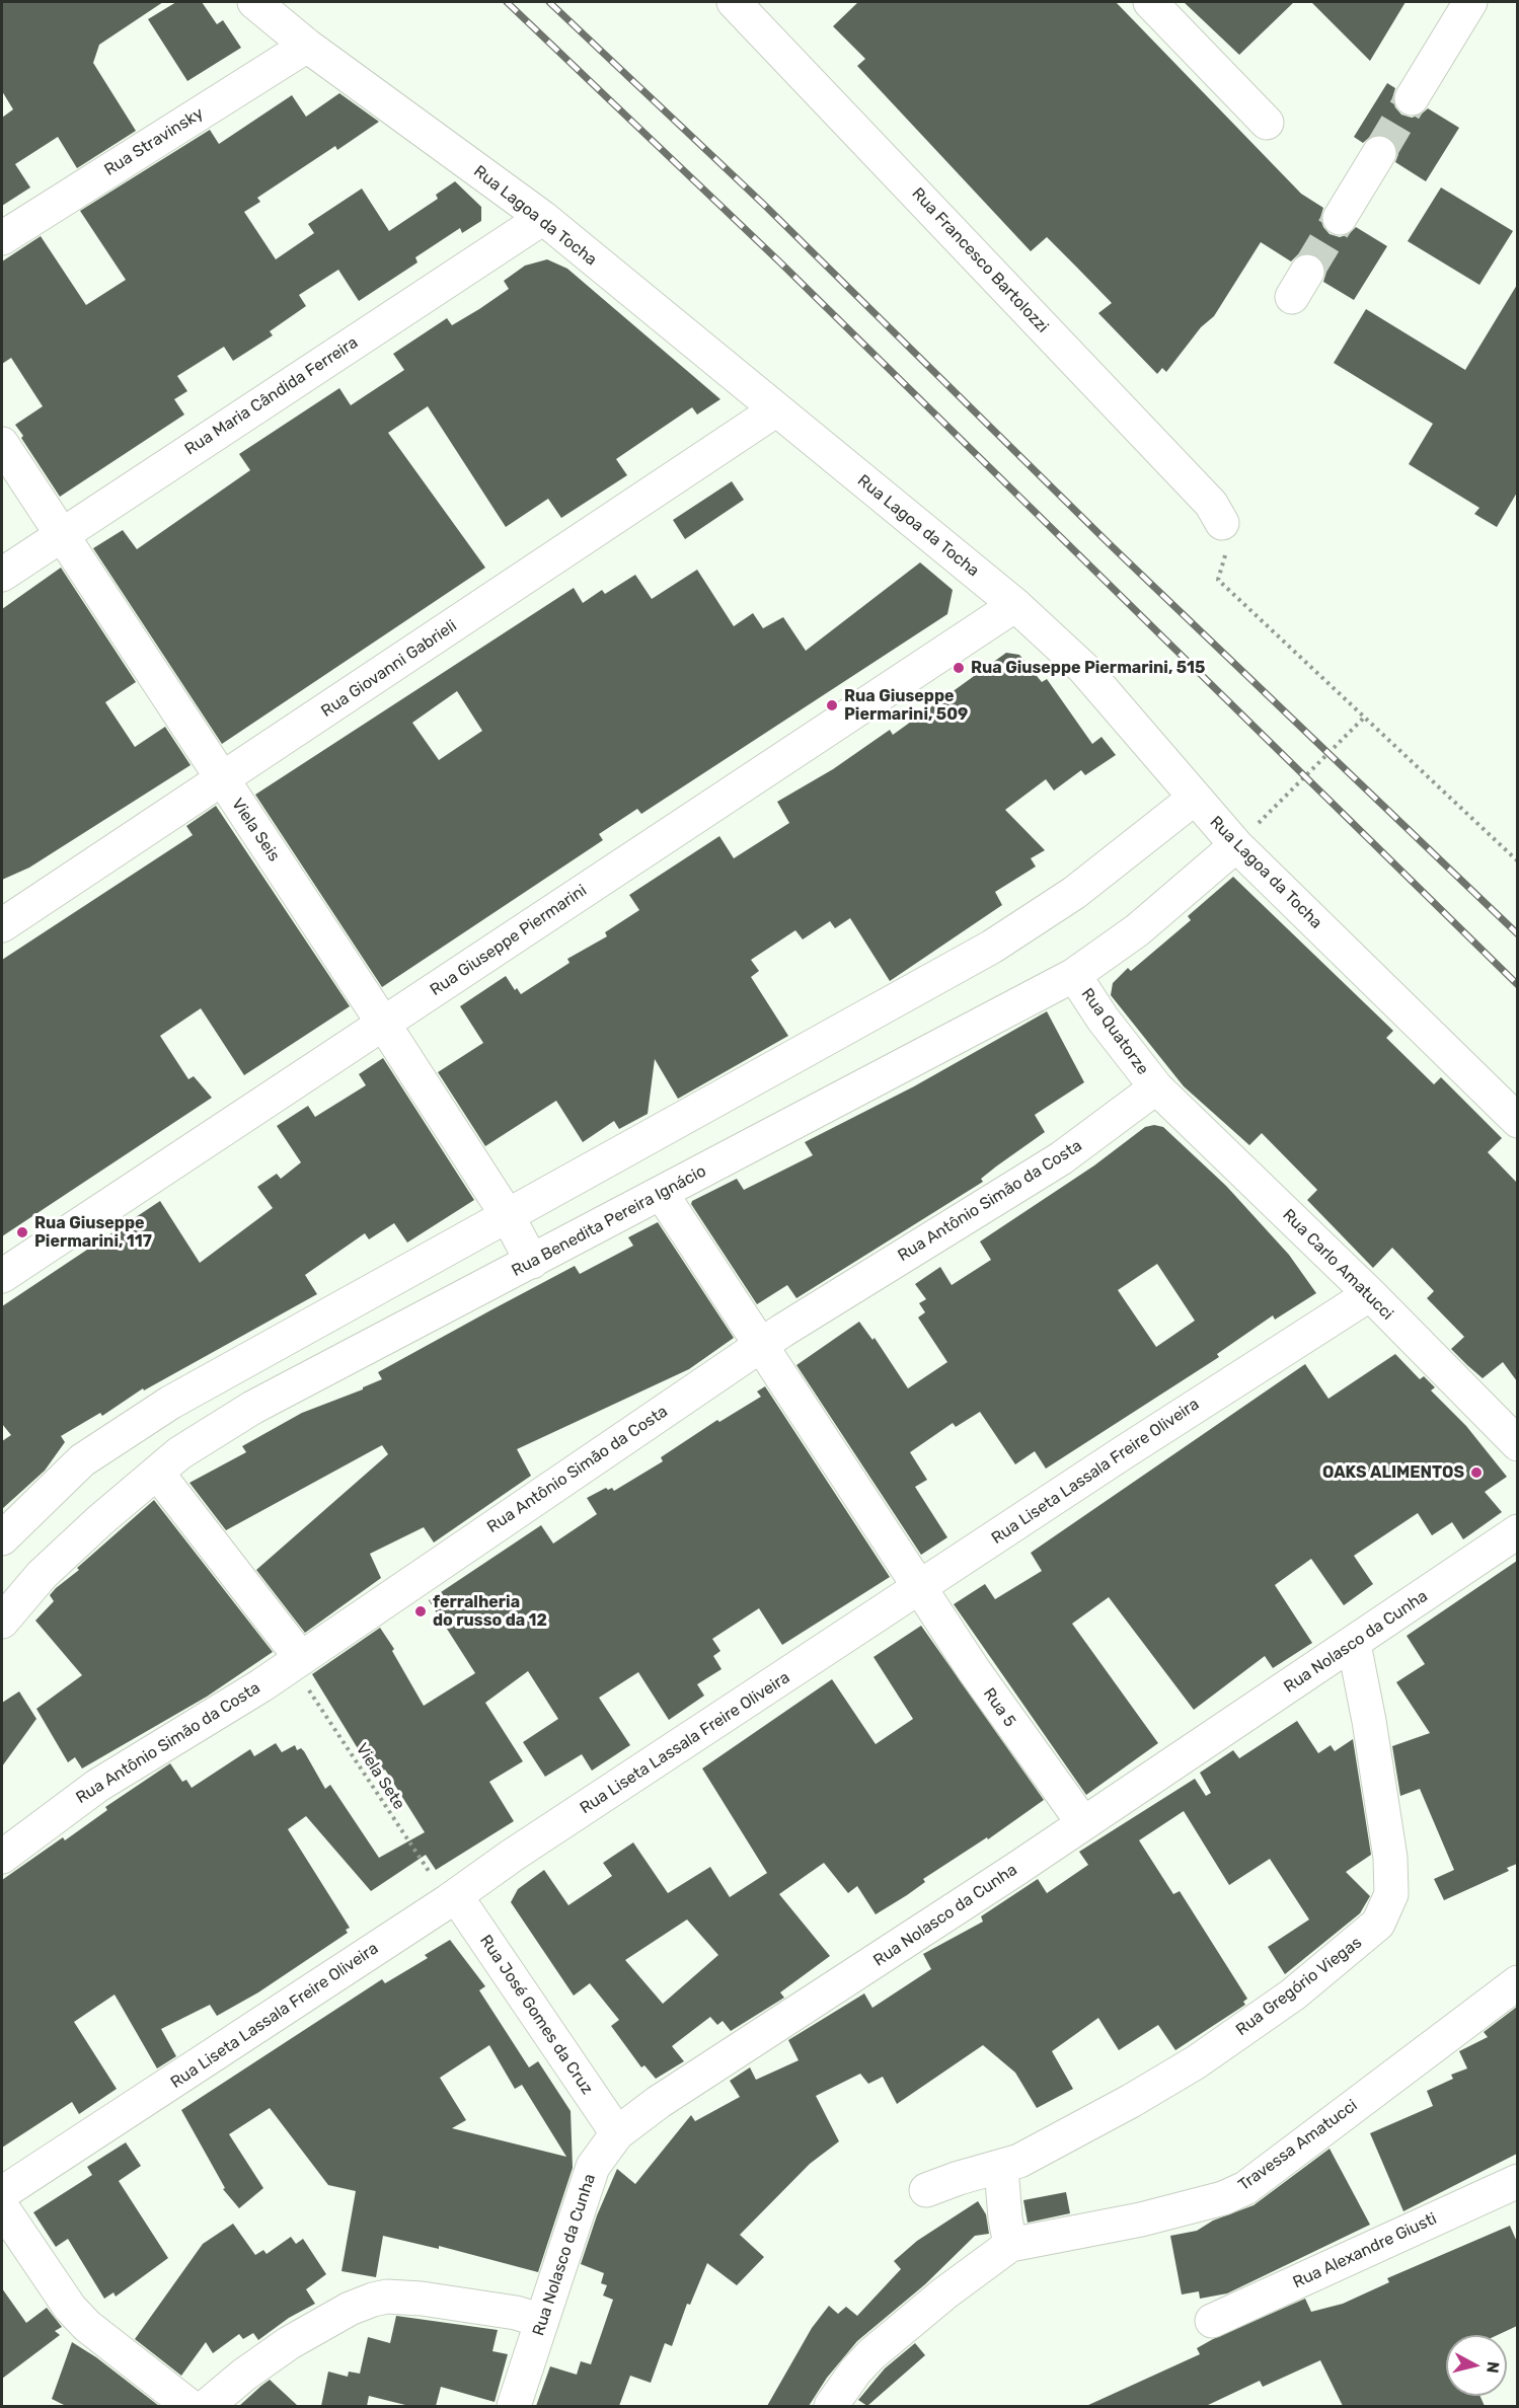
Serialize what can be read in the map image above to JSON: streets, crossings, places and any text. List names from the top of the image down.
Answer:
{
  "streets": {
    "street": [
      "Rua Stravinsky",
      "Rua Lagoa da Tocha",
      "Rua Francesco Bartolozzi",
      "Rua Maria Cândida Ferreira",
      "Rua Giovanni Gabrieli",
      "Viela Seis",
      "Rua Giuseppe Piermarini",
      "Rua Quatorze",
      "Rua Antônio Simão da Costa",
      "Rua Benedita Pereira Ignácio",
      "Rua Carlo Amatucci",
      "Rua Liseta Lassala Freire Oliveira",
      "Rua Nolasco da Cunha",
      "Rua 5",
      "Rua Gregório Viegas",
      "Rua José Gomes da Cruz",
      "Travessa Amatucci",
      "Rua Alexandre Giusti"
    ],
    "path": ["Viela Sete"]
  },
  "crossings": [
    ["Rua Stravinsky", "Rua Lagoa da Tocha"],
    ["Rua Lagoa da Tocha", "Rua Maria Cândida Ferreira"],
    ["Rua Lagoa da Tocha", "Rua Giovanni Gabrieli"],
    ["Rua Lagoa da Tocha", "Rua Giuseppe Piermarini"],
    ["Rua Lagoa da Tocha", "Rua Benedita Pereira Ignácio"],
    ["Rua Maria Cândida Ferreira", "Viela Seis"],
    ["Rua Giovanni Gabrieli", "Viela Seis"],
    ["Viela Seis", "Rua Giuseppe Piermarini"],
    ["Viela Seis", "Rua Benedita Pereira Ignácio"],
    ["Rua Quatorze", "Rua Antônio Simão da Costa"],
    ["Rua Quatorze", "Rua Benedita Pereira Ignácio"],
    ["Rua Quatorze", "Rua Carlo Amatucci"],
    ["Rua Antônio Simão da Costa", "Rua Carlo Amatucci"],
    ["Rua Antônio Simão da Costa", "Rua 5"],
    ["Rua Antônio Simão da Costa", "Viela Sete"],
    ["Rua Benedita Pereira Ignácio", "Rua 5"],
    ["Rua Carlo Amatucci", "Rua Liseta Lassala Freire Oliveira"],
    ["Rua Liseta Lassala Freire Oliveira", "Rua 5"],
    ["Rua Liseta Lassala Freire Oliveira", "Viela Sete"],
    ["Rua Liseta Lassala Freire Oliveira", "Rua José Gomes da Cruz"],
    ["Rua Nolasco da Cunha", "Rua 5"],
    ["Rua Nolasco da Cunha", "Rua Gregório Viegas"],
    ["Rua Nolasco da Cunha", "Rua José Gomes da Cruz"],
    ["Viela Sete", "Rua José Gomes da Cruz"]
  ],
  "places": [
    "Rua Giuseppe Piermarini, 515",
    "Rua Giuseppe Piermarini, 509",
    "Rua Giuseppe Piermarini, 117",
    "OAKS ALIMENTOS",
    "ferralheria do russo da 12"
  ],
  "north": "right"
}
